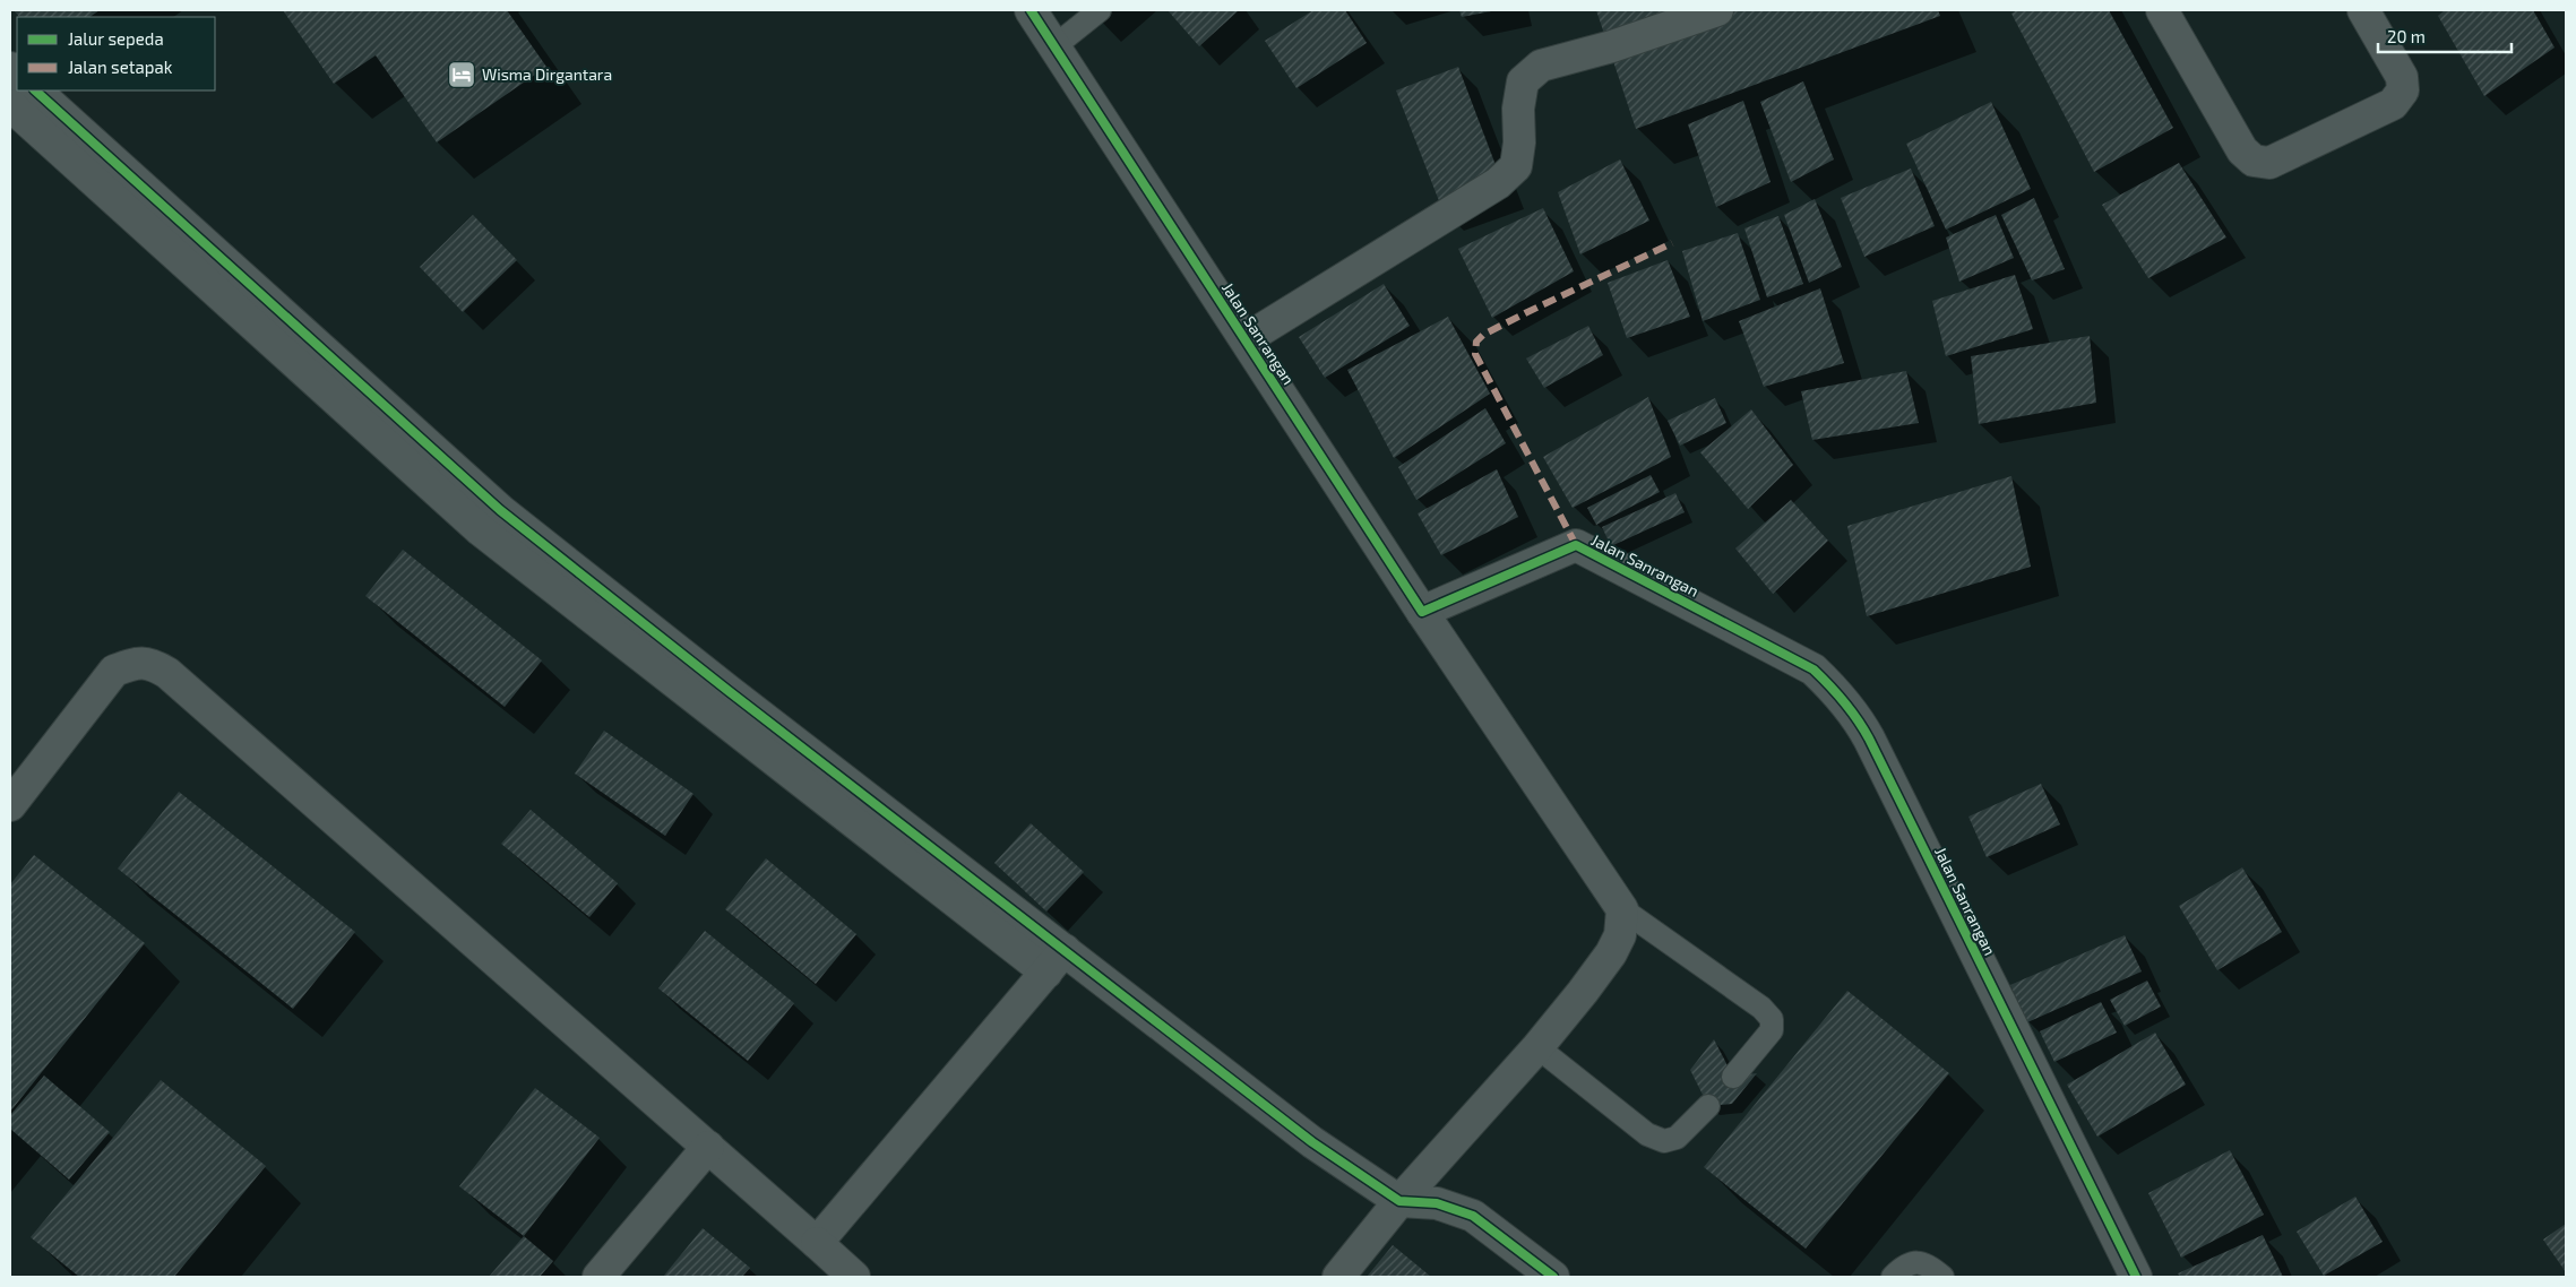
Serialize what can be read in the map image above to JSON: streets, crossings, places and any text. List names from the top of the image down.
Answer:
{
  "streets": {
    "street": ["Jalan Sanrangan"]
  },
  "places": {
    "hotel": ["Wisma Dirgantara"]
  },
  "legend": ["Jalur sepeda", "Jalan setapak"],
  "scale_bar": "20 m"
}
